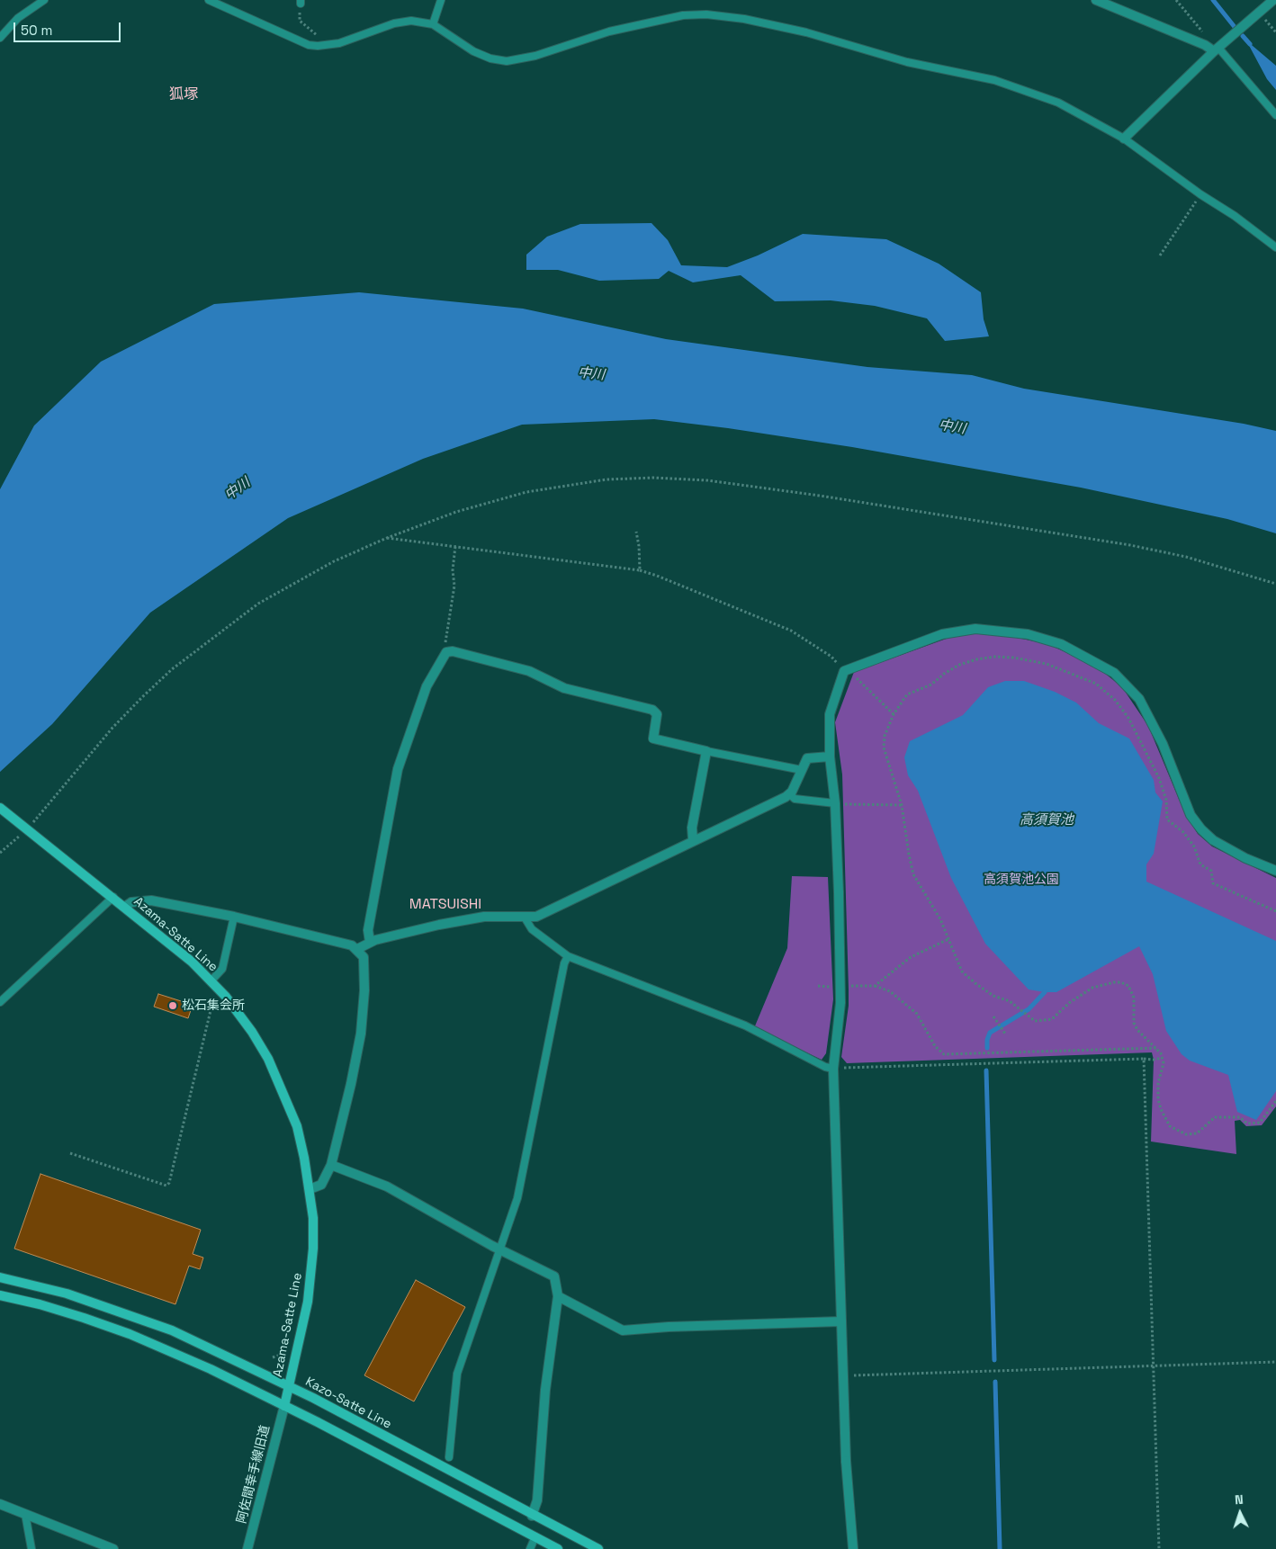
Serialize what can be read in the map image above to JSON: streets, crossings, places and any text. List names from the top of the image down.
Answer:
{
  "streets": {
    "main road": ["Azama-Satte Line", "Kazo-Satte Line"],
    "street": ["阿佐間幸手線旧道"]
  },
  "crossings": [
    ["Azama-Satte Line", "Kazo-Satte Line"],
    ["Azama-Satte Line", "阿佐間幸手線旧道"]
  ],
  "districts": ["狐塚", "MATSUISHI"],
  "water": ["中川", "高須賀池"],
  "parks": ["高須賀池公園"],
  "places": ["松石集会所"],
  "scale_bar": "50 m",
  "north": "top"
}
